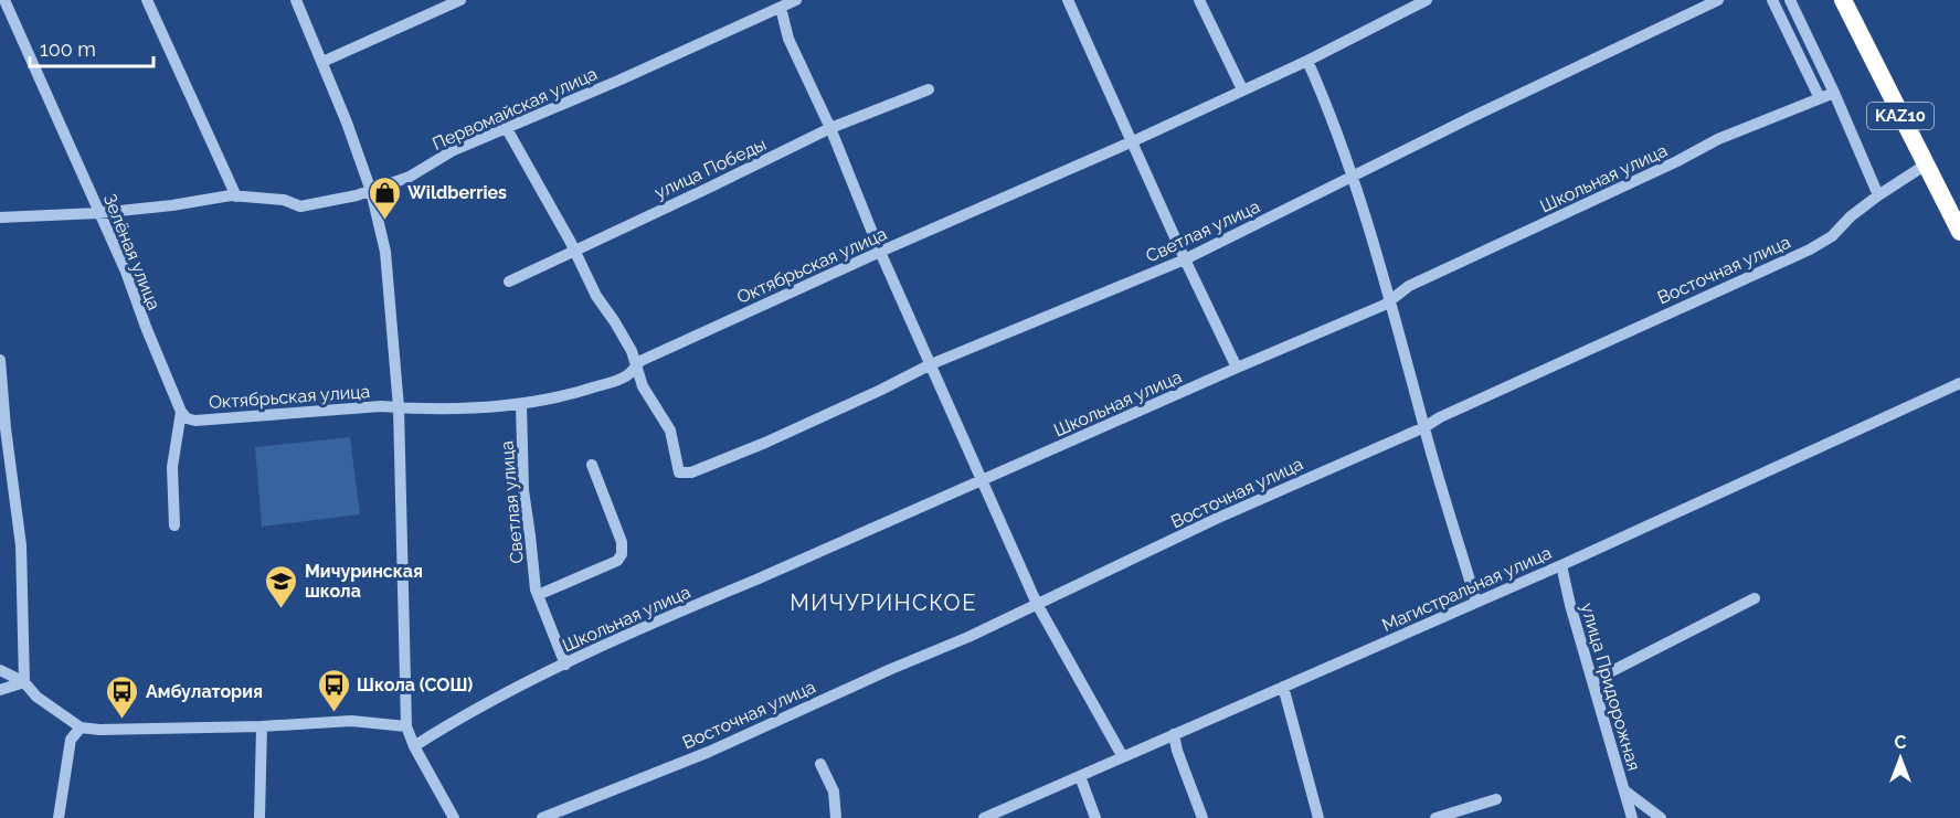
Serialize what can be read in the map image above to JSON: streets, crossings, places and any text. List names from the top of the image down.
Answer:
{
  "streets": {
    "highway": ["KAZ10"],
    "street": [
      "Первомайская улица",
      "улица Победы",
      "Школьная улица",
      "Светлая улица",
      "Зелёная улица",
      "Октябрьская улица",
      "Восточная улица",
      "Магистральная улица",
      "улица Придорожная"
    ]
  },
  "crossings": [
    ["Первомайская улица", "Зелёная улица"],
    ["KAZ10", "Восточная улица"],
    ["Школьная улица", "Светлая улица"],
    ["Светлая улица", "Октябрьская улица"],
    ["Зелёная улица", "Октябрьская улица"],
    ["Магистральная улица", "улица Придорожная"]
  ],
  "districts": ["МИЧУРИНСКОЕ"],
  "places": {
    "shop": ["Wildberries"],
    "school or university": ["Мичуринская школа"],
    "bus stop": ["Школа (СОШ)", "Амбулатория"]
  },
  "scale_bar": "100 m",
  "north": "top"
}
